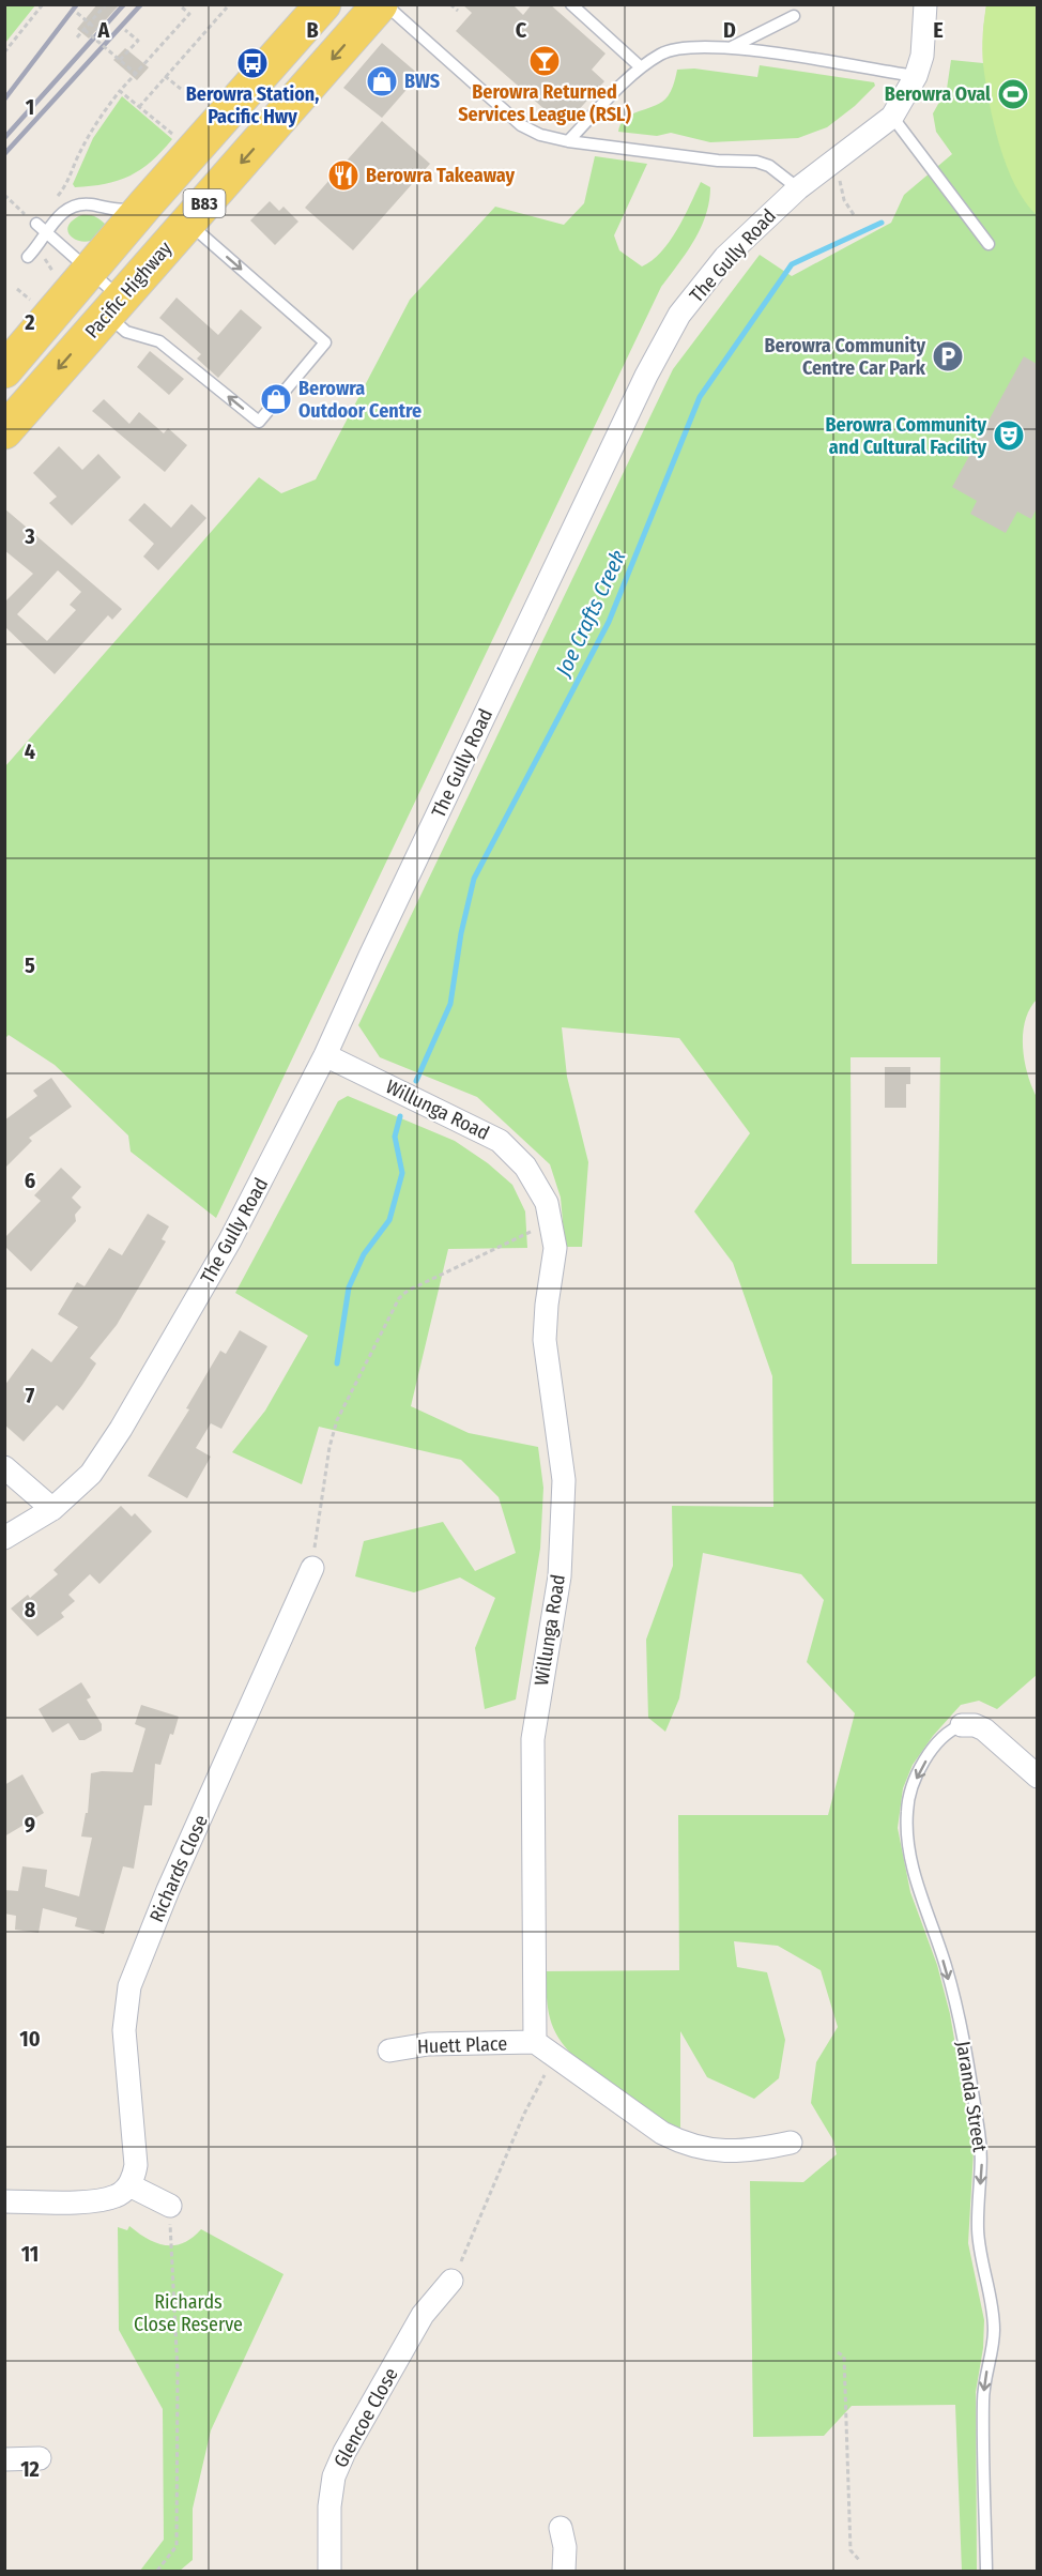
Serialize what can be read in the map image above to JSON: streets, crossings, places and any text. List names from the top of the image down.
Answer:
{
  "streets": {
    "main road": ["B83", "Pacific Highway"],
    "street": [
      "The Gully Road",
      "Willunga Road",
      "Richards Close",
      "Huett Place",
      "Glencoe Close"
    ],
    "lane": ["Jaranda Street"]
  },
  "crossings": [
    ["The Gully Road", "Willunga Road"],
    ["Willunga Road", "Huett Place"]
  ],
  "one_way": ["Jaranda Street"],
  "water": ["Joe Crafts Creek"],
  "parks": ["Richards Close Reserve"],
  "places": {
    "bar": ["Berowra Returned Services League (RSL)"],
    "bus stop": ["Berowra Station, Pacific Hwy"],
    "shop": ["BWS", "Berowra Outdoor Centre"],
    "sports": ["Berowra Oval"],
    "restaurant": ["Berowra Takeaway"],
    "parking": ["Berowra Community Centre Car Park"],
    "theatre": ["Berowra Community and Cultural Facility"]
  },
  "grid": {
    "columns": [
      "A",
      "B",
      "C",
      "D",
      "E"
    ],
    "rows": [
      "1",
      "2",
      "3",
      "4",
      "5",
      "6",
      "7",
      "8",
      "9",
      "10",
      "11",
      "12"
    ]
  }
}
